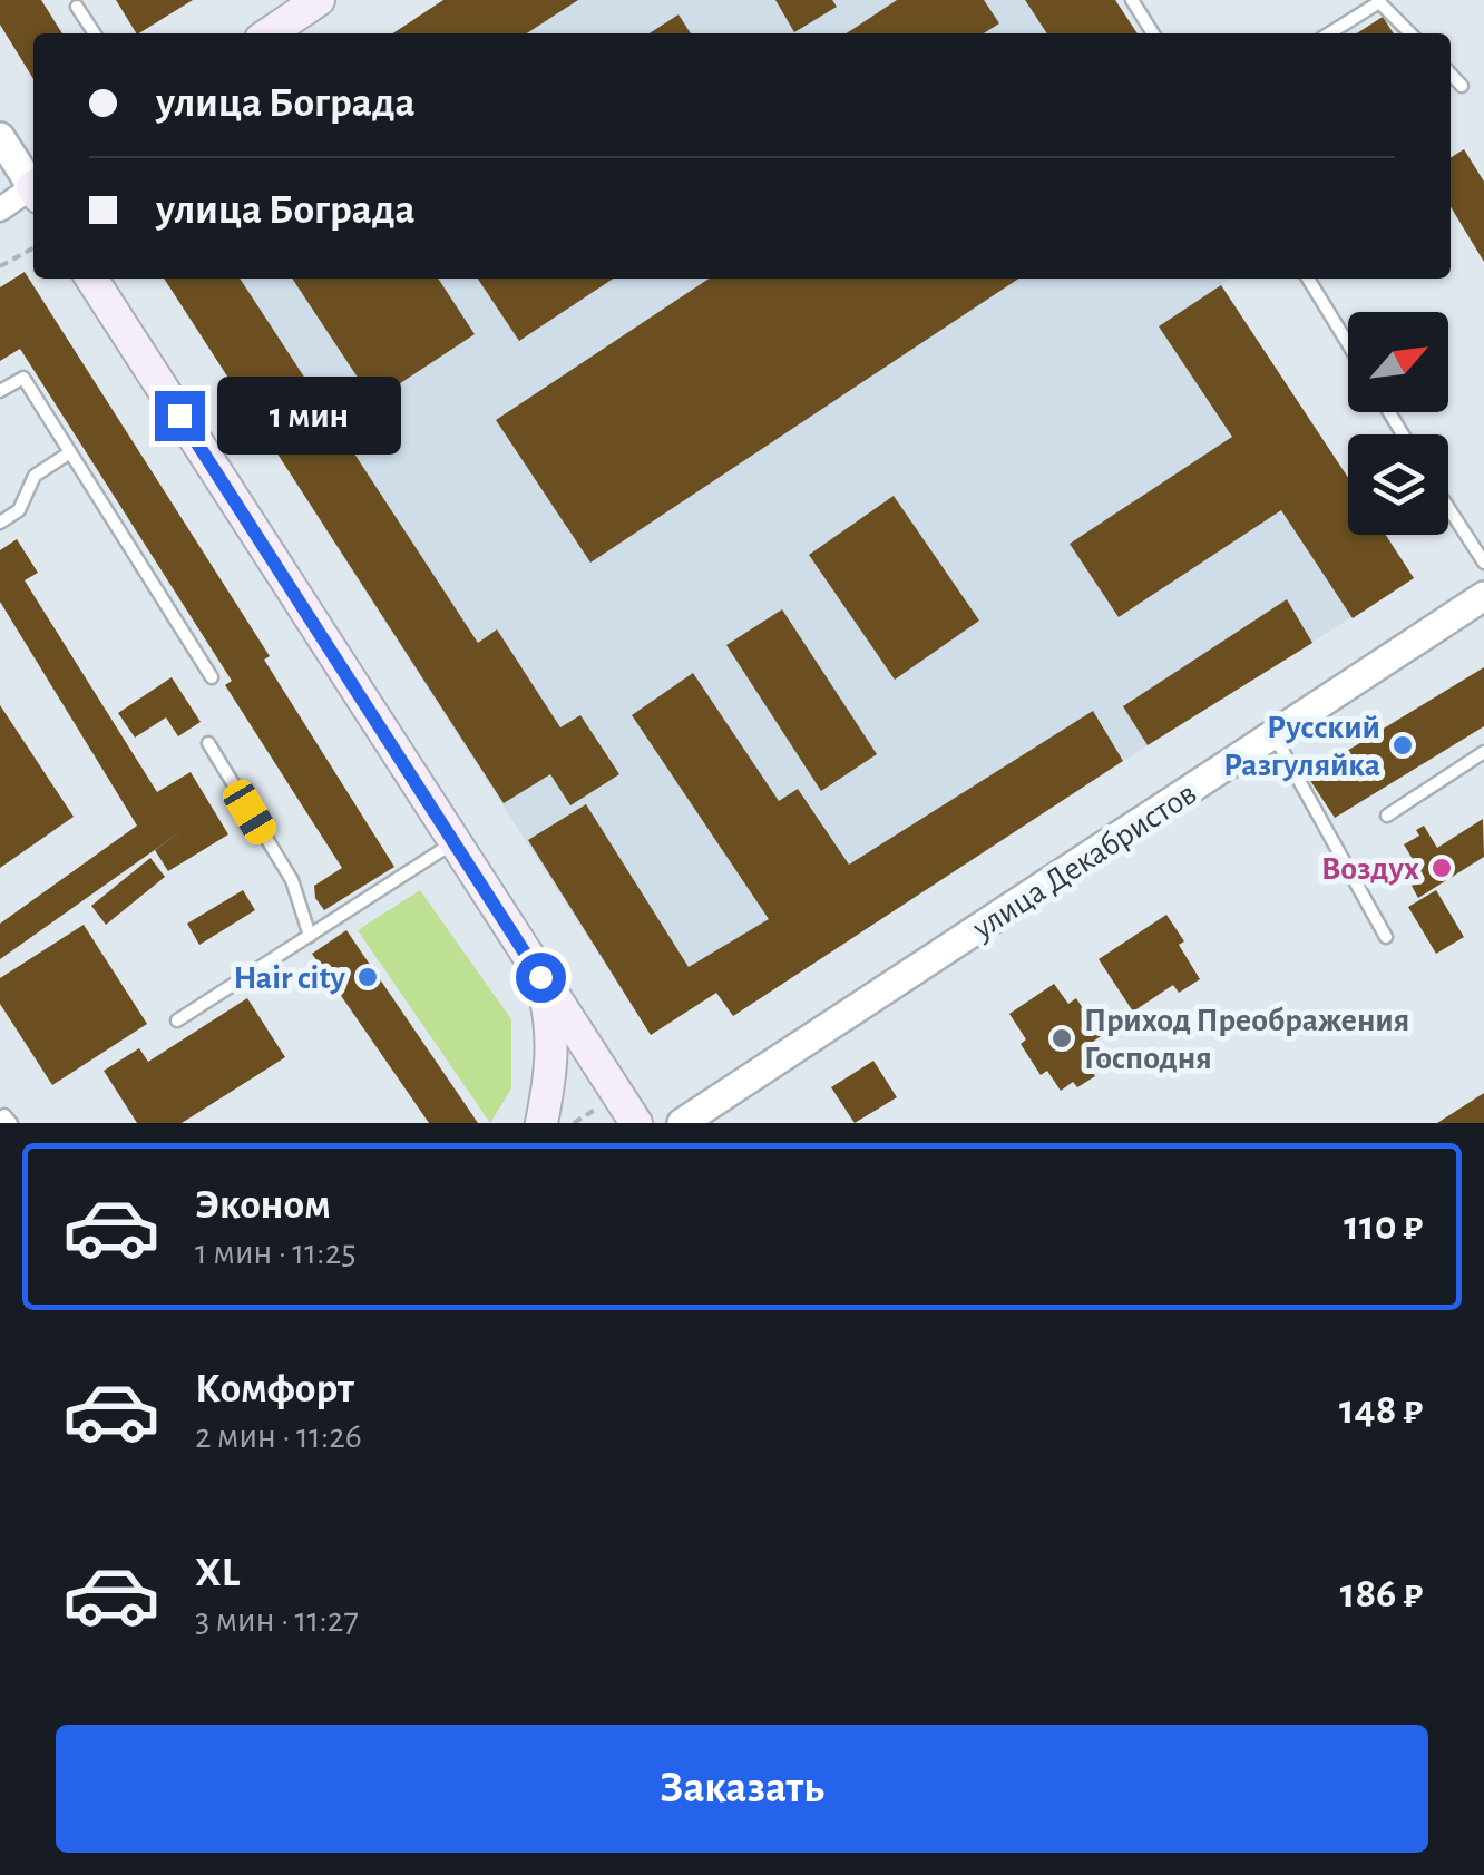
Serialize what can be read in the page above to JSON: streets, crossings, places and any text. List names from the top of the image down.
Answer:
{
  "streets": {
    "street": ["улица Декабристов"]
  },
  "places": [
    "Русский Разгуляйка",
    "Воздух",
    "Hair city",
    "Приход Преображения Господня"
  ],
  "north": "top right",
  "page": {
    "banner": ["улица Бограда", "улица Бограда"],
    "bubble": "1 мин",
    "list": [
      {
        "name": "Эконом",
        "note": "1 мин · 11:25",
        "value": "110 ₽"
      },
      {
        "name": "Комфорт",
        "note": "2 мин · 11:26",
        "value": "148 ₽"
      },
      {
        "name": "XL",
        "note": "3 мин · 11:27",
        "value": "186 ₽"
      }
    ],
    "buttons": "Заказать"
  }
}
